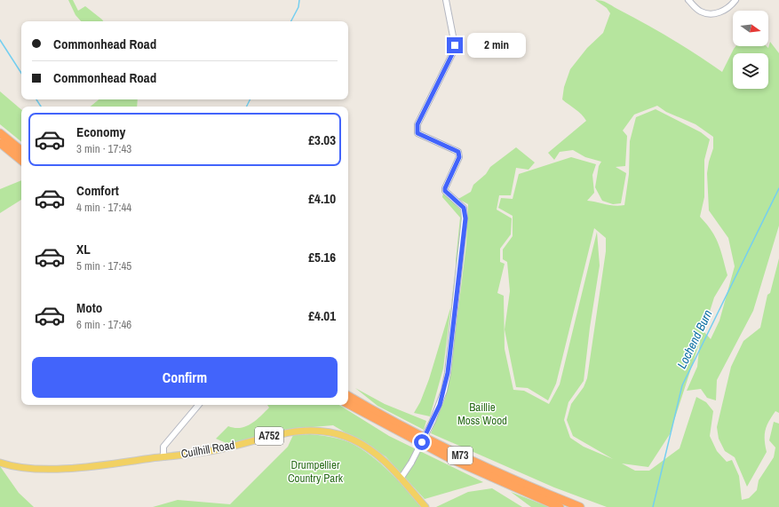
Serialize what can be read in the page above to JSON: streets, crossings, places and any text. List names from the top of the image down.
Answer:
{
  "streets": {
    "highway": ["M73"],
    "main road": ["A752", "Cuilhill Road"]
  },
  "crossings": [
    ["A752", "Cuilhill Road"]
  ],
  "water": ["Lochend Burn"],
  "parks": ["Baillie Moss Wood", "Drumpellier Country Park"],
  "north": "right",
  "page": {
    "banner": ["Commonhead Road", "Commonhead Road"],
    "bubble": "2 min",
    "list": [
      {
        "name": "Economy",
        "note": "3 min · 17:43",
        "value": "£3.03"
      },
      {
        "name": "Comfort",
        "note": "4 min · 17:44",
        "value": "£4.10"
      },
      {
        "name": "XL",
        "note": "5 min · 17:45",
        "value": "£5.16"
      },
      {
        "name": "Moto",
        "note": "6 min · 17:46",
        "value": "£4.01"
      }
    ],
    "buttons": "Confirm"
  }
}
